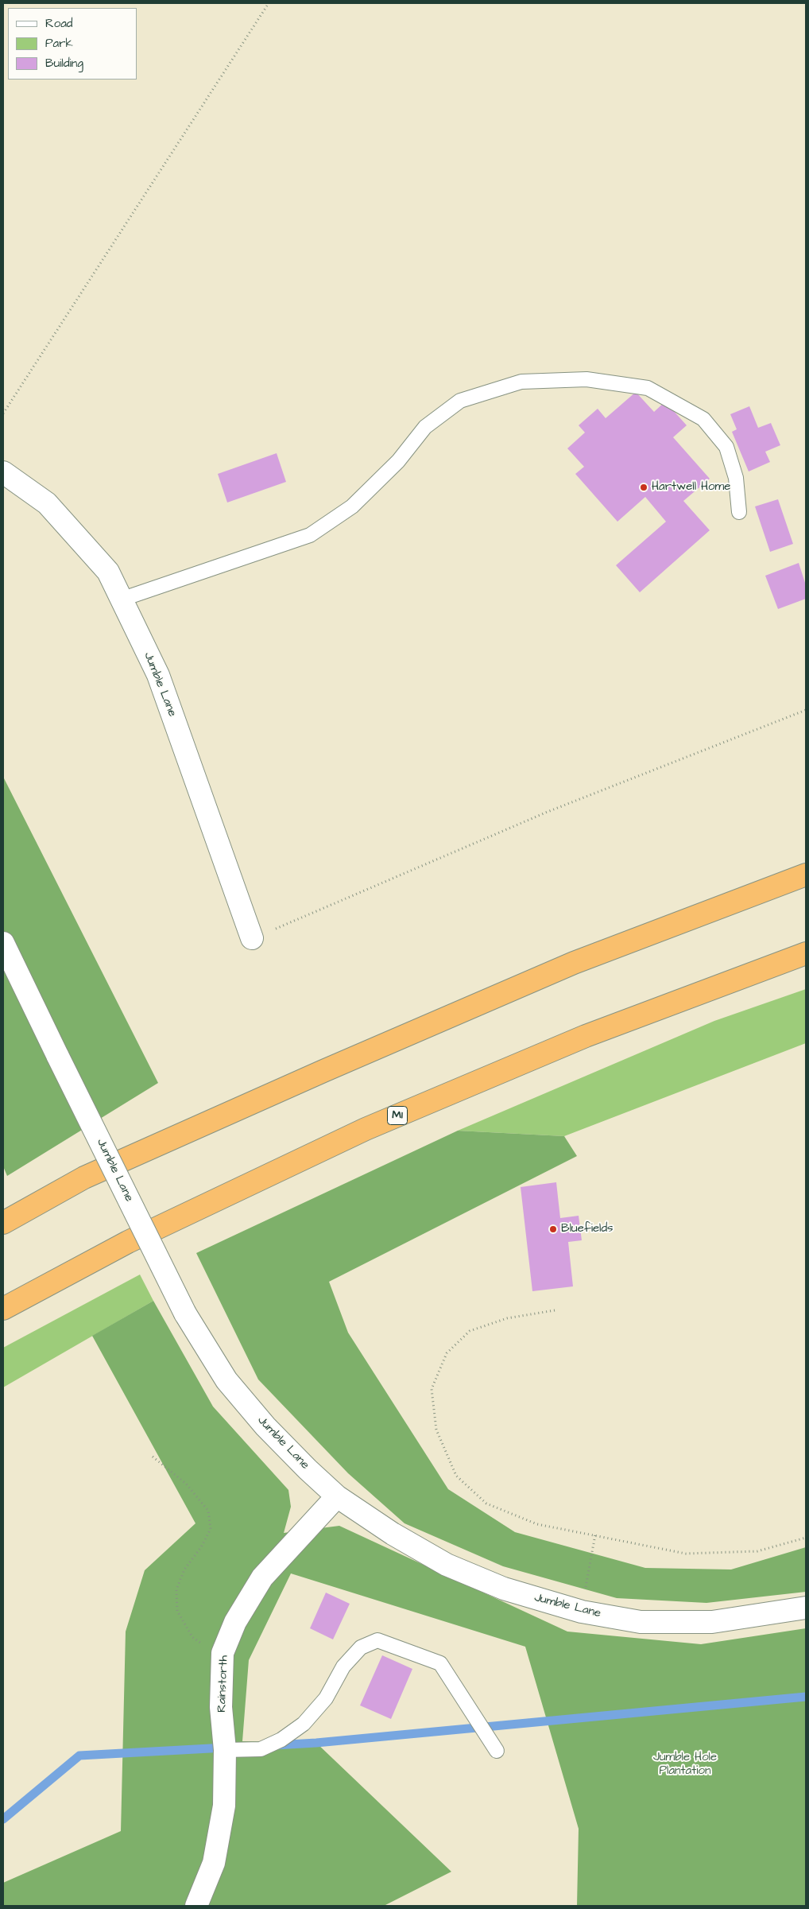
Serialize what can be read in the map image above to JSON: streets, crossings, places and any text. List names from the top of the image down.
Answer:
{
  "streets": {
    "highway": ["M1"],
    "street": ["Jumble Lane", "Rainstorth"]
  },
  "crossings": [
    ["Jumble Lane", "Rainstorth"]
  ],
  "parks": ["Jumble Hole Plantation"],
  "places": ["Hartwell Home", "Bluefields"],
  "legend": ["Road", "Park", "Building"]
}
